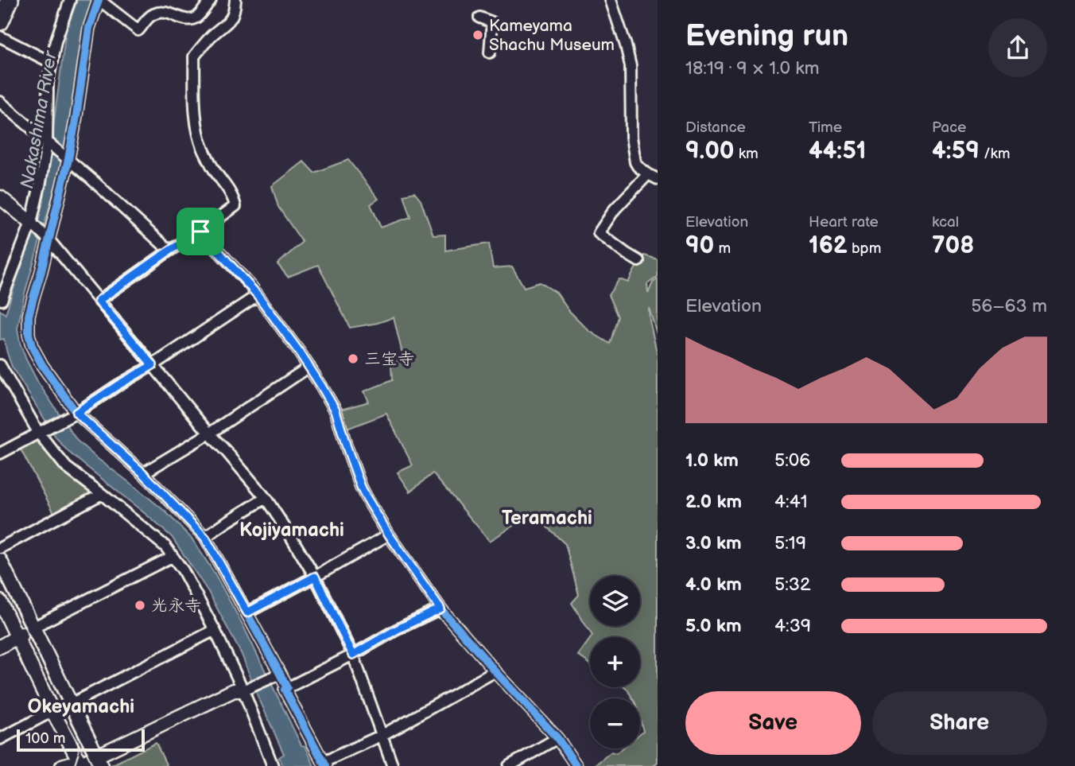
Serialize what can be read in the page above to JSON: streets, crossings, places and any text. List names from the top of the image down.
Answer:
{
  "districts": ["Teramachi", "Kojiyamachi", "Okeyamachi"],
  "water": ["Nakashima River"],
  "places": ["Kameyama Shachu Museum", "三宝寺", "光永寺"],
  "scale_bar": "100 m",
  "page": {
    "heading": ["Evening run", "18:19 · 9 × 1.0 km"],
    "stats": [
      ["Distance", "9.00 km"],
      ["Time", "44:51"],
      ["Pace", "4:59 /km"],
      ["Elevation", "90 m"],
      ["Heart rate", "162 bpm"],
      ["kcal", "708"]
    ],
    "chart": ["Elevation", "56–63 m"],
    "list": [
      {
        "name": "1.0 km",
        "note": "5:06"
      },
      {
        "name": "2.0 km",
        "note": "4:41"
      },
      {
        "name": "3.0 km",
        "note": "5:19"
      },
      {
        "name": "4.0 km",
        "note": "5:32"
      },
      {
        "name": "5.0 km",
        "note": "4:39"
      }
    ],
    "map_buttons": ["+", "−"],
    "buttons": ["Save", "Share"],
    "scale": "100 m"
  }
}
